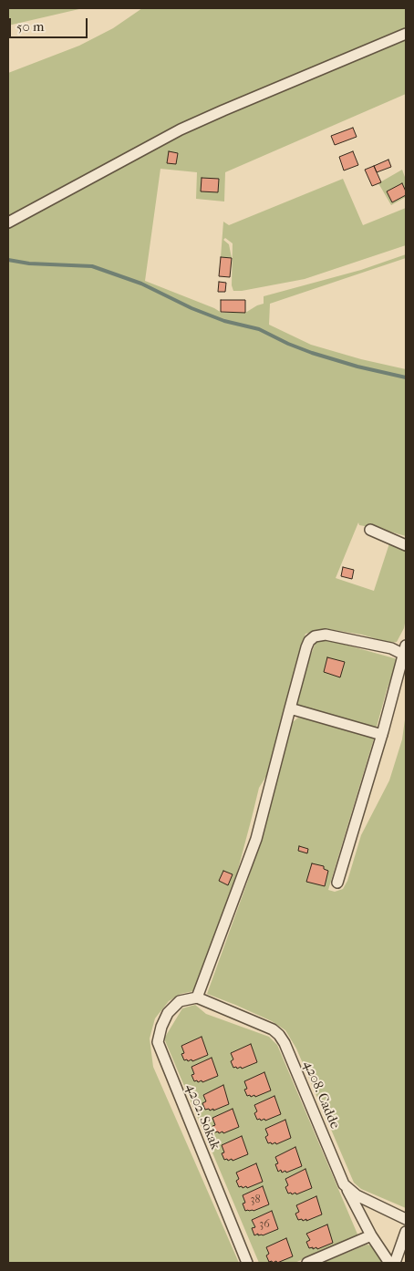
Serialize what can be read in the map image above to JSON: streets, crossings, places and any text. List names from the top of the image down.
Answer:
{
  "streets": {
    "street": ["4208. Cadde", "4202. Sokak"]
  },
  "crossings": [
    ["4208. Cadde", "4202. Sokak"]
  ],
  "house_numbers": ["38", "36"],
  "scale_bar": "50 m"
}
